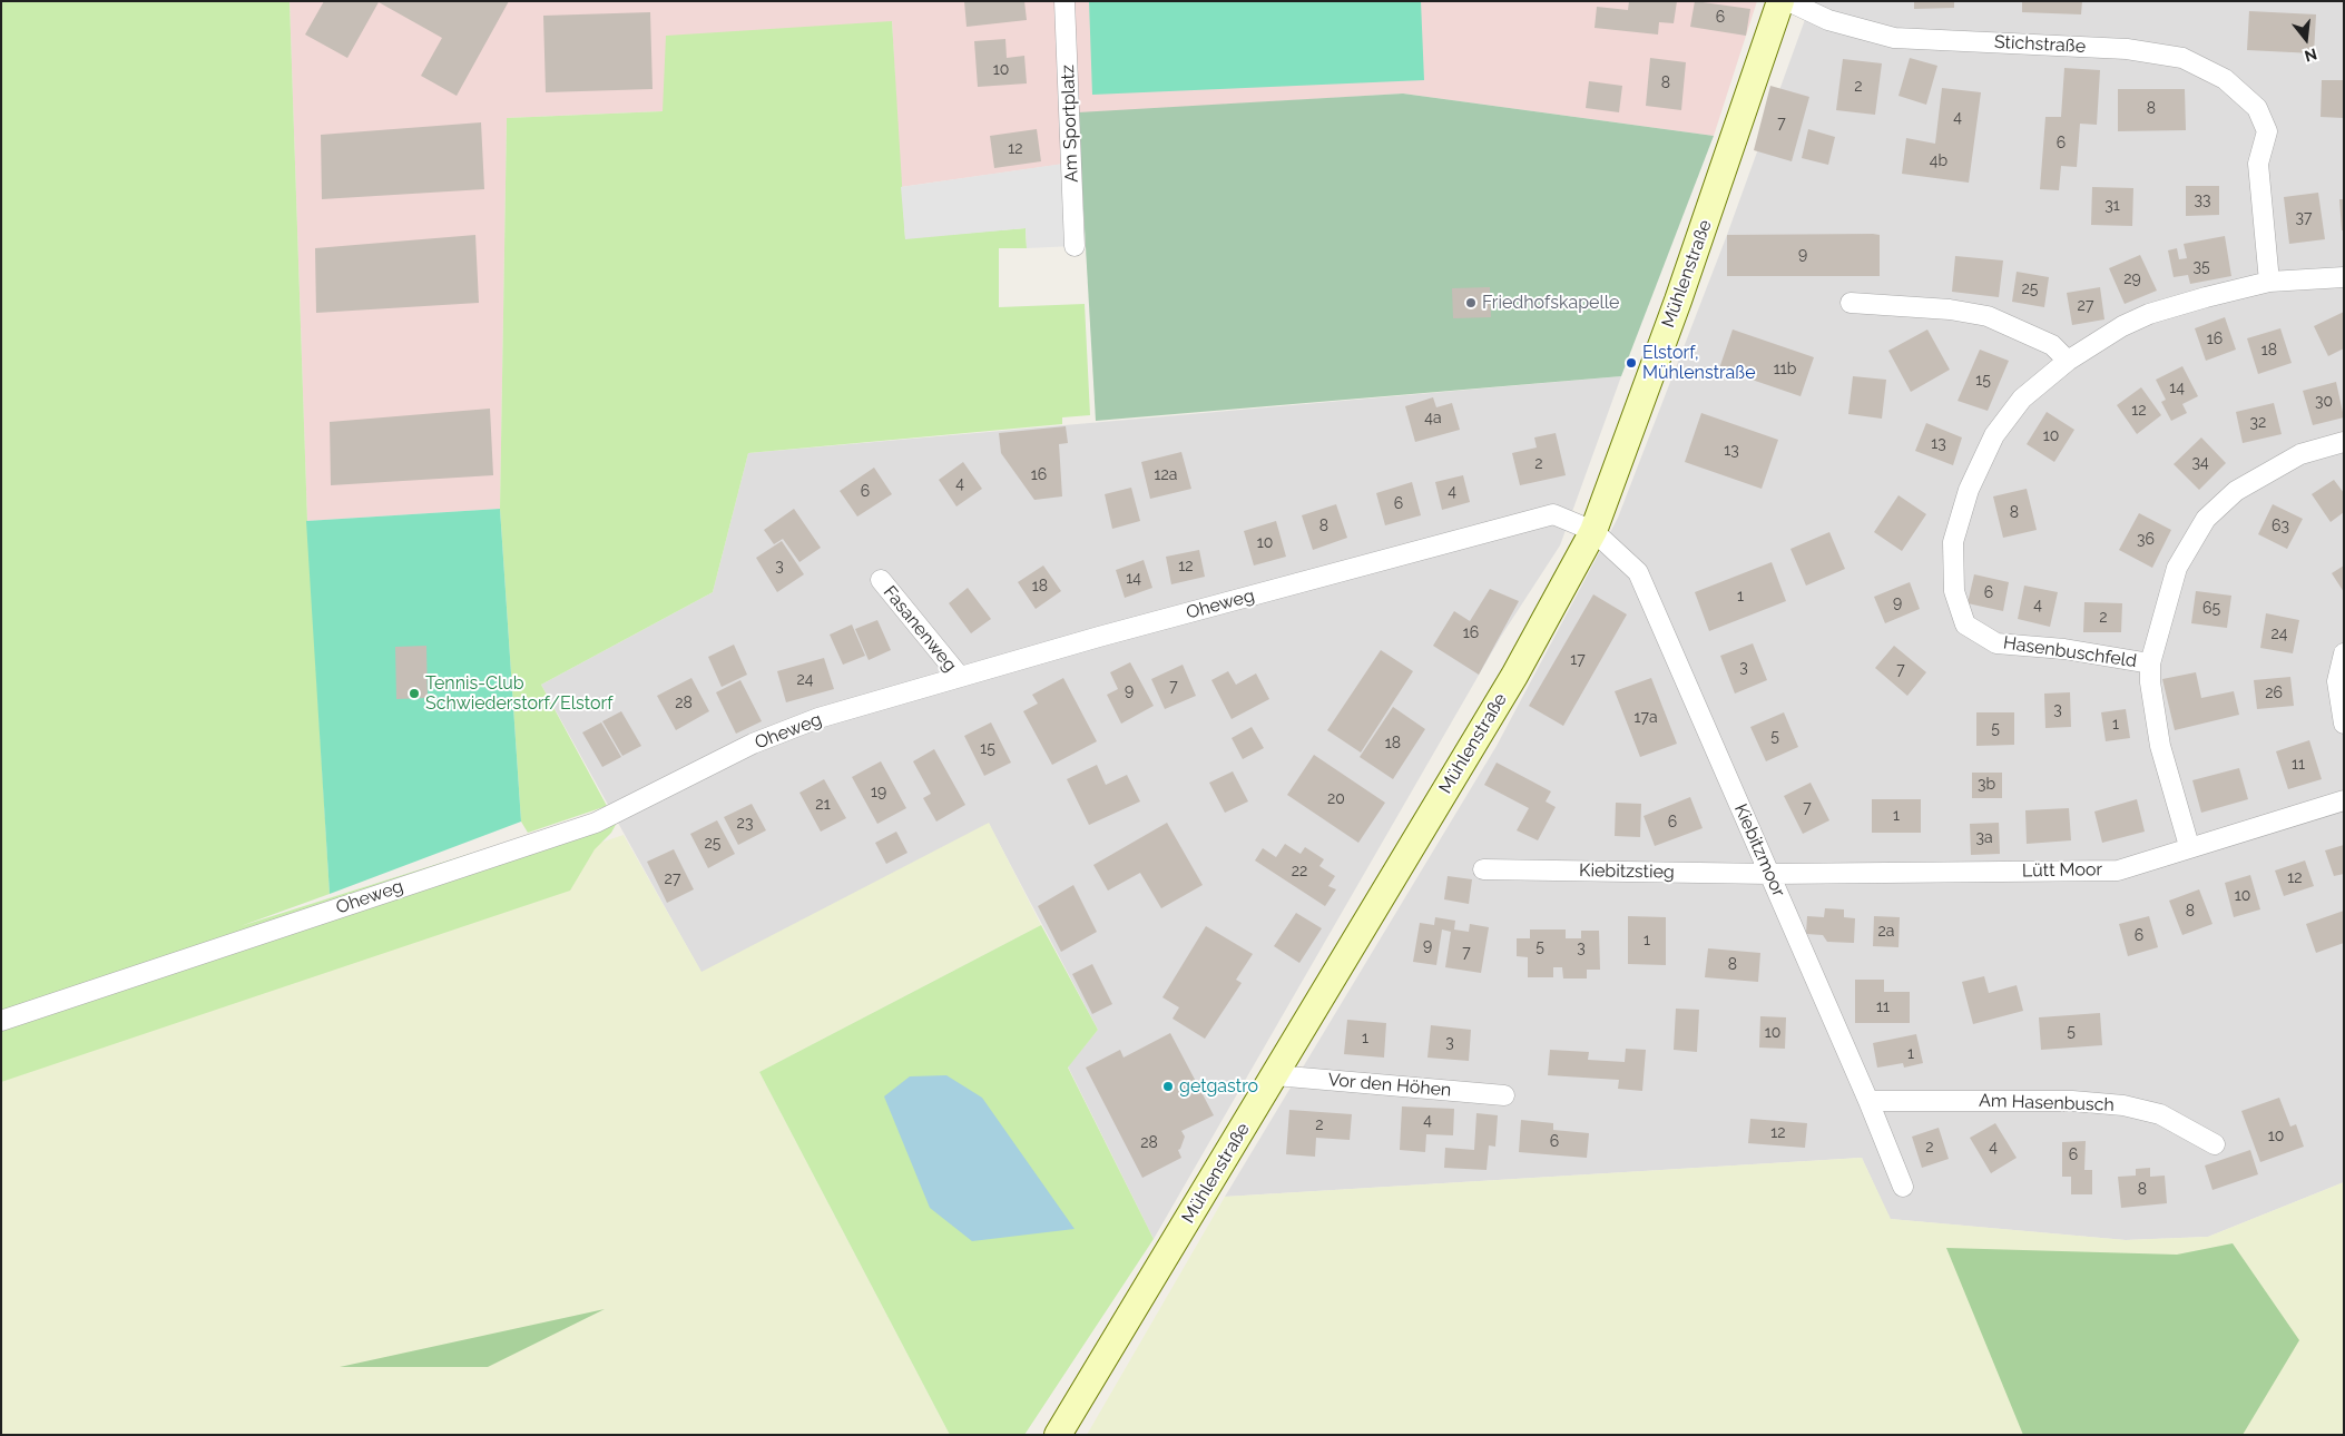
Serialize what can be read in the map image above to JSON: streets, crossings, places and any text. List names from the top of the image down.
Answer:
{
  "streets": {
    "main road": ["Mühlenstraße"],
    "street": [
      "Stichstraße",
      "Am Sportplatz",
      "Oheweg",
      "Fasanenweg",
      "Hasenbuschfeld",
      "Kiebitzmoor",
      "Lütt Moor",
      "Kiebitzstieg",
      "Vor den Höhen",
      "Am Hasenbusch"
    ]
  },
  "crossings": [
    ["Stichstraße", "Hasenbuschfeld"],
    ["Mühlenstraße", "Oheweg"],
    ["Mühlenstraße", "Kiebitzmoor"],
    ["Mühlenstraße", "Vor den Höhen"],
    ["Oheweg", "Fasanenweg"],
    ["Oheweg", "Kiebitzmoor"],
    ["Hasenbuschfeld", "Lütt Moor"],
    ["Kiebitzmoor", "Lütt Moor"],
    ["Kiebitzmoor", "Kiebitzstieg"],
    ["Kiebitzmoor", "Am Hasenbusch"],
    ["Lütt Moor", "Kiebitzstieg"]
  ],
  "places": [
    "Friedhofskapelle",
    "Elstorf, Mühlenstraße",
    "Tennis-Club Schwiederstorf/Elstorf",
    "getgastro"
  ],
  "house_numbers": [
    "6",
    "10",
    "8",
    "2",
    "8",
    "4",
    "7",
    "6",
    "12",
    "4b",
    "33",
    "31",
    "37",
    "9",
    "35",
    "29",
    "25",
    "27",
    "16",
    "18",
    "11b",
    "15",
    "14",
    "30",
    "12",
    "4a",
    "32",
    "10",
    "13",
    "13",
    "34",
    "2",
    "16",
    "12a",
    "4",
    "6",
    "4",
    "6",
    "8",
    "8",
    "63",
    "36",
    "10",
    "3",
    "12",
    "14",
    "18",
    "6",
    "1",
    "9",
    "4",
    "65",
    "2",
    "16",
    "24",
    "17",
    "3",
    "7",
    "24",
    "7",
    "9",
    "26",
    "28",
    "3",
    "17a",
    "1",
    "5",
    "5",
    "18",
    "15",
    "11",
    "3b",
    "19",
    "20",
    "21",
    "7",
    "1",
    "6",
    "23",
    "3a",
    "25",
    "22",
    "12",
    "27",
    "10",
    "8",
    "2a",
    "6",
    "1",
    "9",
    "5",
    "3",
    "7",
    "8",
    "11",
    "5",
    "10",
    "1",
    "3",
    "1",
    "4",
    "2",
    "12",
    "10",
    "6",
    "28",
    "2",
    "4",
    "6",
    "8"
  ],
  "north": "bottom"
}
